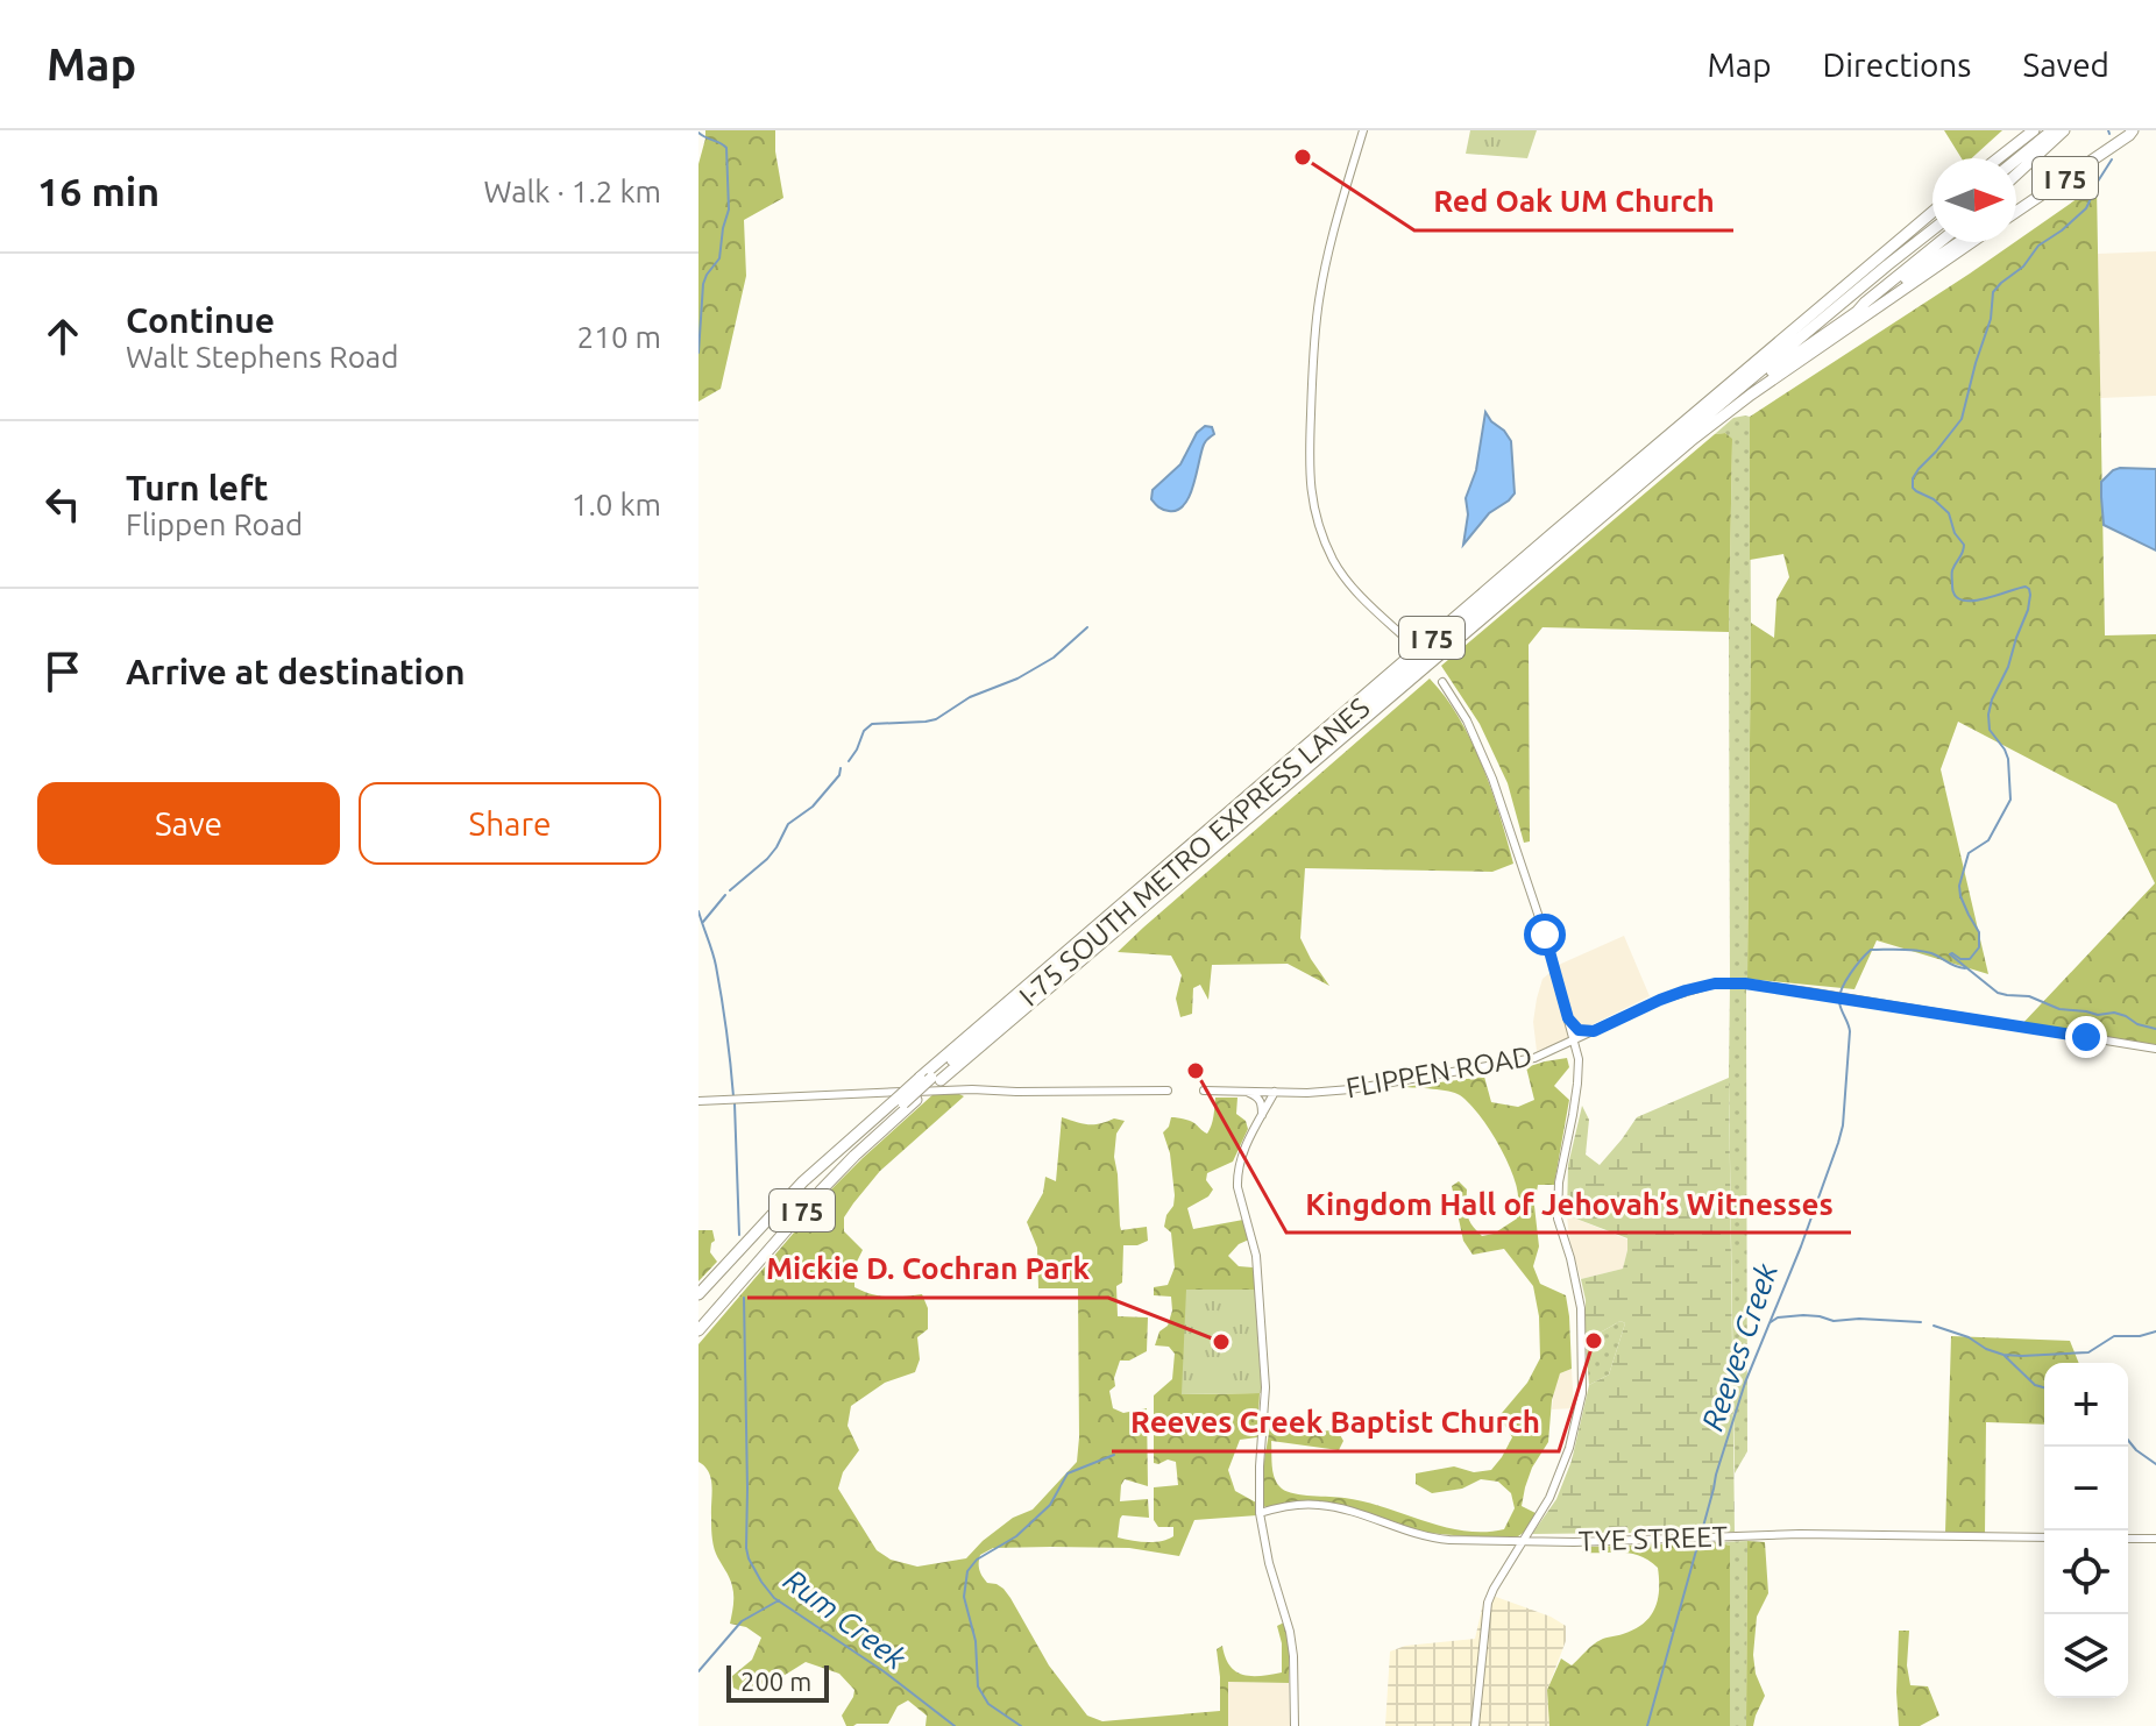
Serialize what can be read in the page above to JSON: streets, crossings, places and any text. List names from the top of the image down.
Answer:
{
  "streets": {
    "highway": ["I 75", "I-75 SOUTH METRO EXPRESS LANES"],
    "street": ["FLIPPEN ROAD", "TYE STREET"]
  },
  "crossings": [
    ["I 75", "I-75 SOUTH METRO EXPRESS LANES"]
  ],
  "water": ["Reeves Creek", "Rum Creek"],
  "places": [
    "Red Oak UM Church",
    "Kingdom Hall of Jehovah’s Witnesses",
    "Reeves Creek Baptist Church",
    "Mickie D. Cochran Park"
  ],
  "scale_bar": "200 m",
  "north": "right",
  "page": {
    "header": "Map",
    "nav": ["Map", "Directions", "Saved"],
    "heading": ["16 min", "Walk · 1.2 km"],
    "list": [
      ["Continue", "Walt Stephens Road", "210 m"],
      ["Turn left", "Flippen Road", "1.0 km"],
      "Arrive at destination"
    ],
    "buttons": ["Save", "Share"],
    "map_buttons": ["+", "−"],
    "scale": "200 m"
  }
}
